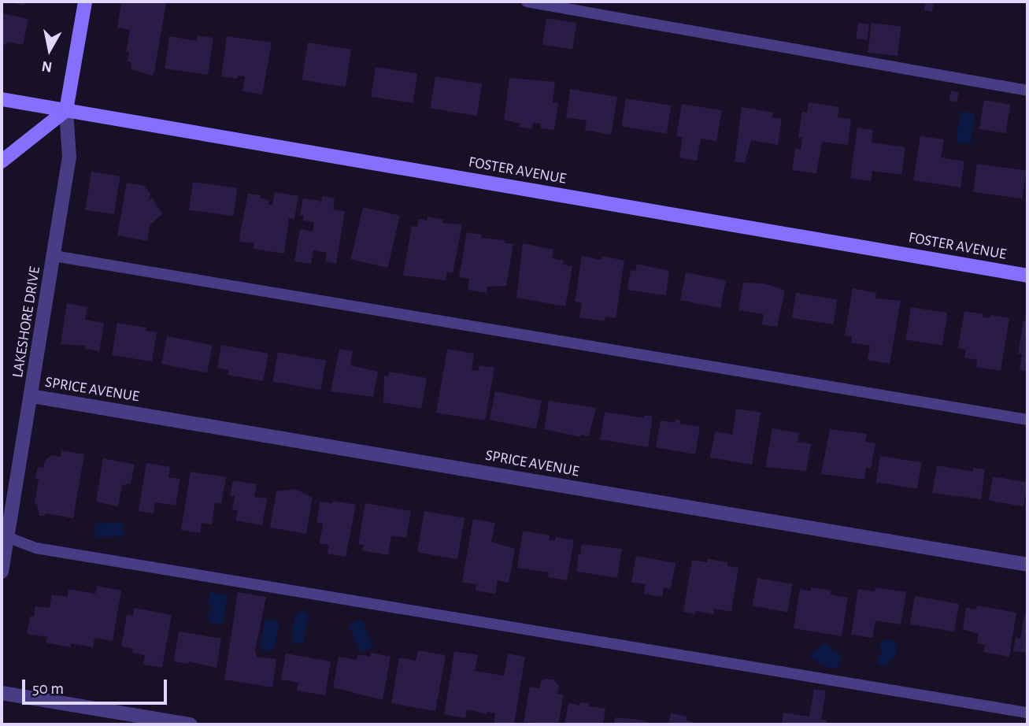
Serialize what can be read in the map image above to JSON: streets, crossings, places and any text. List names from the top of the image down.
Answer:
{
  "streets": {
    "street": ["FOSTER AVENUE", "LAKESHORE DRIVE", "SPRICE AVENUE"]
  },
  "crossings": [
    ["FOSTER AVENUE", "LAKESHORE DRIVE"],
    ["LAKESHORE DRIVE", "SPRICE AVENUE"]
  ],
  "scale_bar": "50 m",
  "north": "bottom"
}
